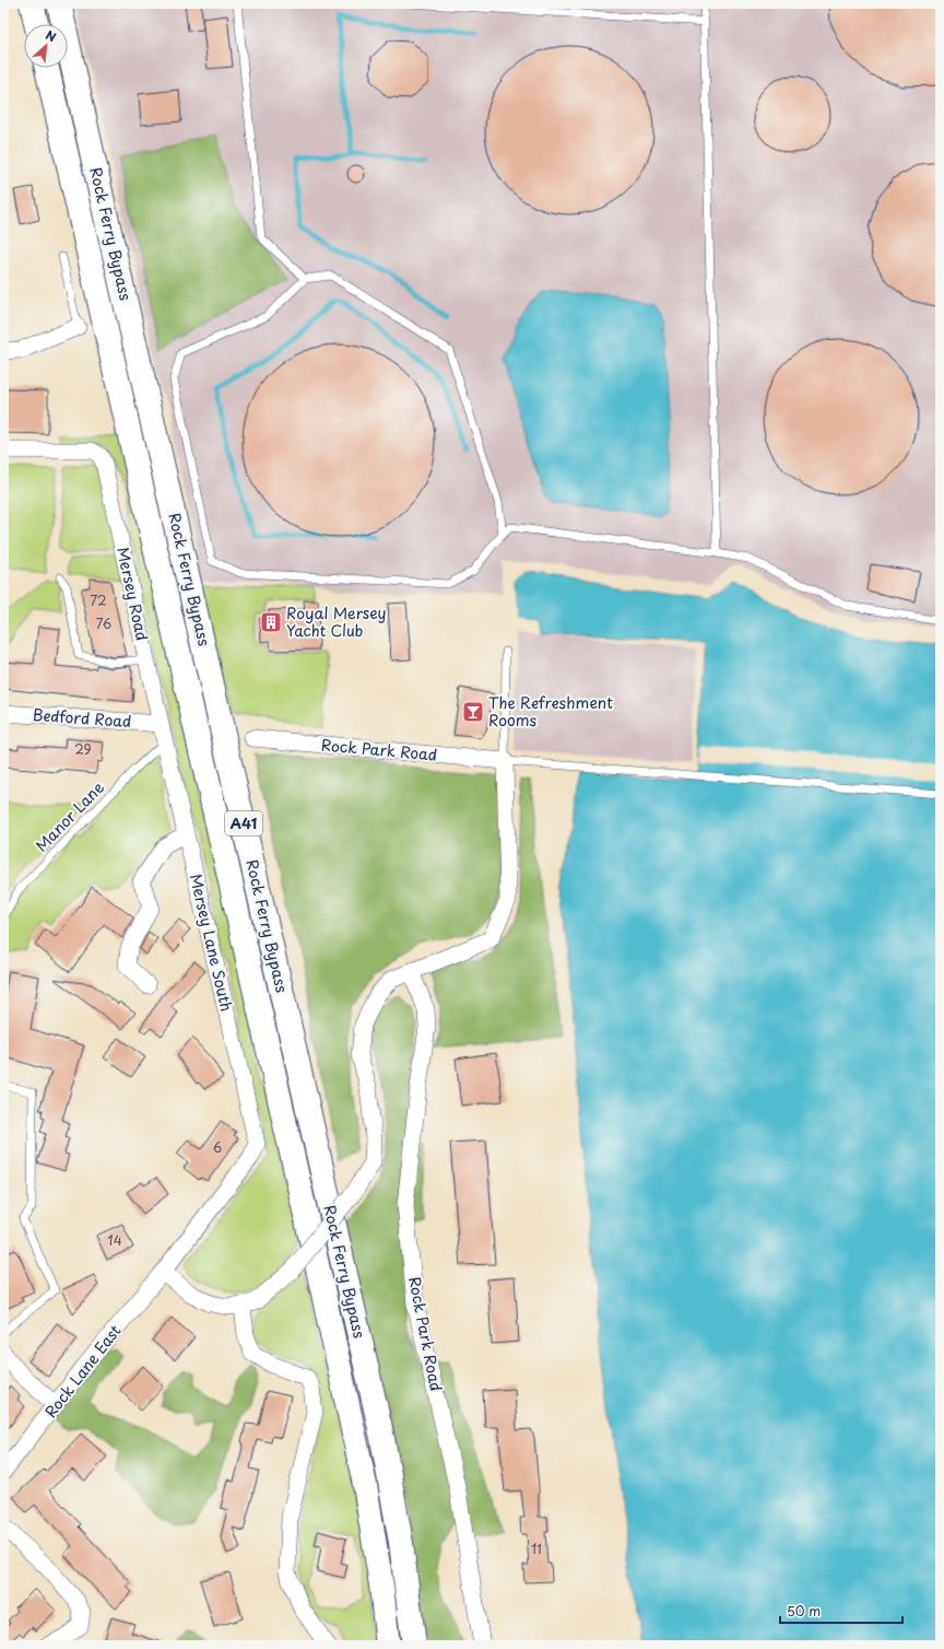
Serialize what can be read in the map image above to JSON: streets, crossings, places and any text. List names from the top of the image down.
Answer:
{
  "streets": {
    "highway": ["Rock Ferry Bypass", "A41"],
    "street": [
      "Mersey Road",
      "Bedford Road",
      "Rock Park Road",
      "Mersey Lane South",
      "Rock Lane East"
    ],
    "lane": ["Manor Lane"]
  },
  "crossings": [
    ["Mersey Road", "Bedford Road"],
    ["Mersey Road", "Manor Lane"],
    ["Mersey Road", "Mersey Lane South"],
    ["Manor Lane", "Mersey Lane South"],
    ["Mersey Lane South", "Rock Lane East"]
  ],
  "places": {
    "building": ["Royal Mersey Yacht Club"],
    "bar": ["The Refreshment Rooms"]
  },
  "house_numbers": [
    "72",
    "76",
    "29",
    "6",
    "14",
    "11"
  ],
  "scale_bar": "50 m",
  "north": "top right"
}
